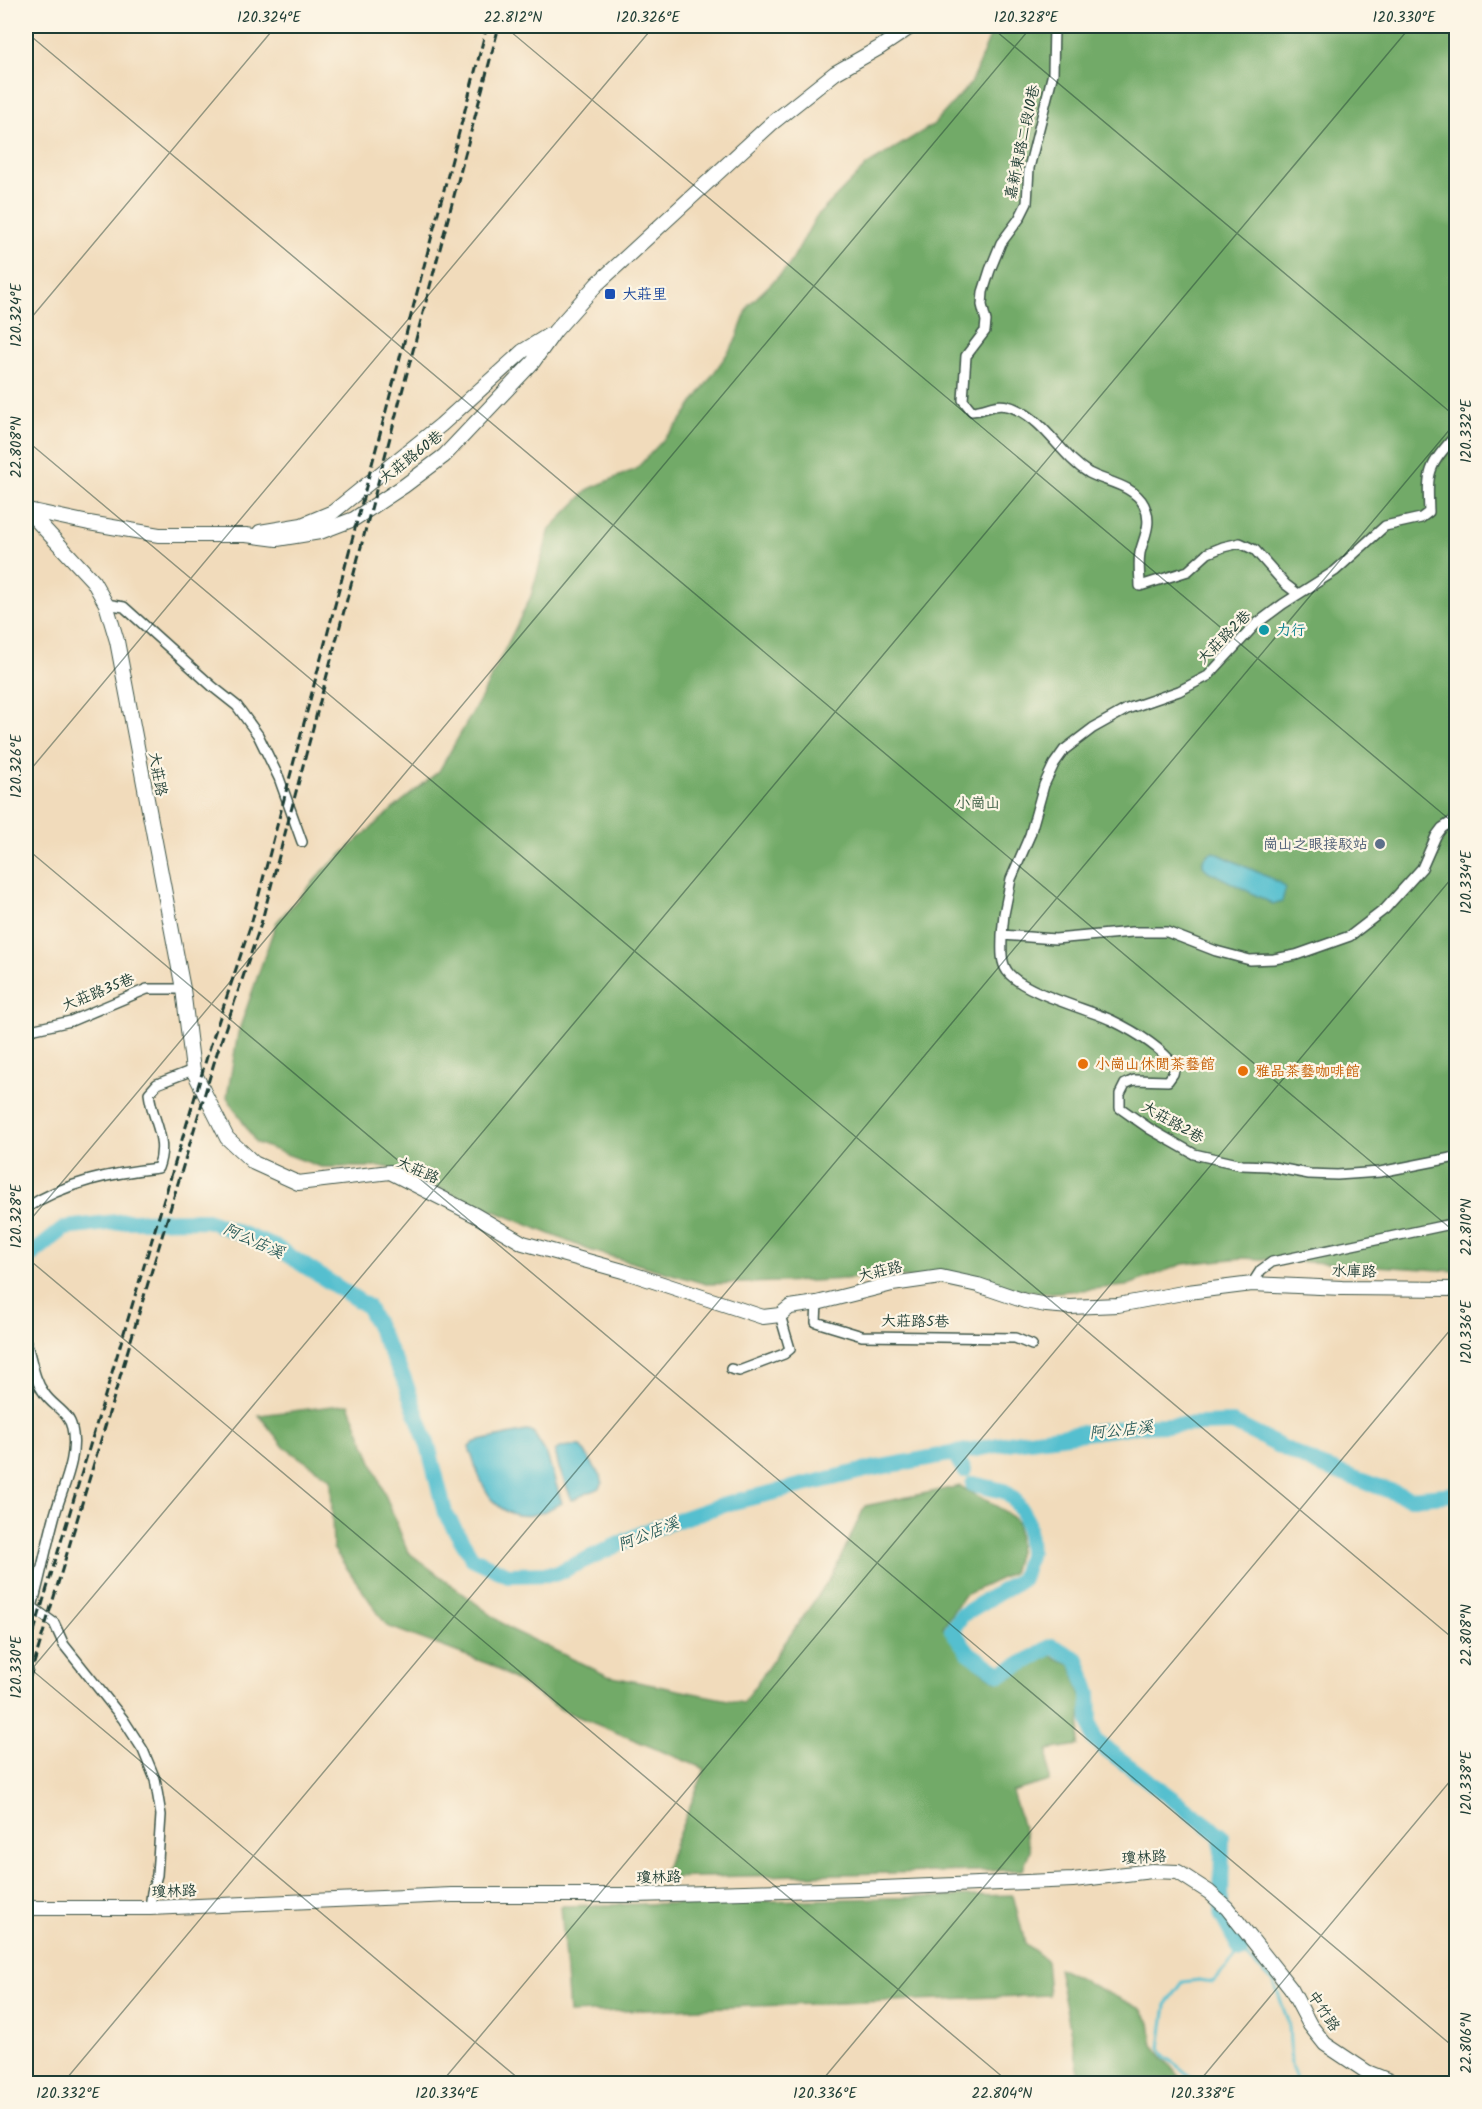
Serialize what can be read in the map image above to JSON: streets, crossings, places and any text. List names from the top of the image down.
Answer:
{
  "streets": {
    "street": [
      "嘉新東路二段10巷",
      "大莊路60巷",
      "大莊路2巷",
      "大莊路",
      "大莊路35巷",
      "水庫路",
      "大莊路5巷",
      "瓊林路",
      "中竹路"
    ]
  },
  "crossings": [
    ["嘉新東路二段10巷", "大莊路2巷"],
    ["大莊路60巷", "大莊路"],
    ["大莊路", "大莊路35巷"],
    ["大莊路", "水庫路"],
    ["大莊路", "大莊路5巷"],
    ["瓊林路", "中竹路"]
  ],
  "water": ["阿公店溪"],
  "parks": ["小崗山"],
  "places": {
    "transit": ["大莊里"],
    "other": [
      "力行",
      "崗山之眼接駁站",
      "小崗山休閒茶藝館",
      "雅品茶藝咖啡館"
    ]
  },
  "coordinates": [
    "120.324°E",
    "22.812°N",
    "120.326°E",
    "120.328°E",
    "120.330°E",
    "120.332°E",
    "22.808°N",
    "120.334°E",
    "22.810°N",
    "120.336°E",
    "120.338°E",
    "22.806°N",
    "22.804°N"
  ]
}
